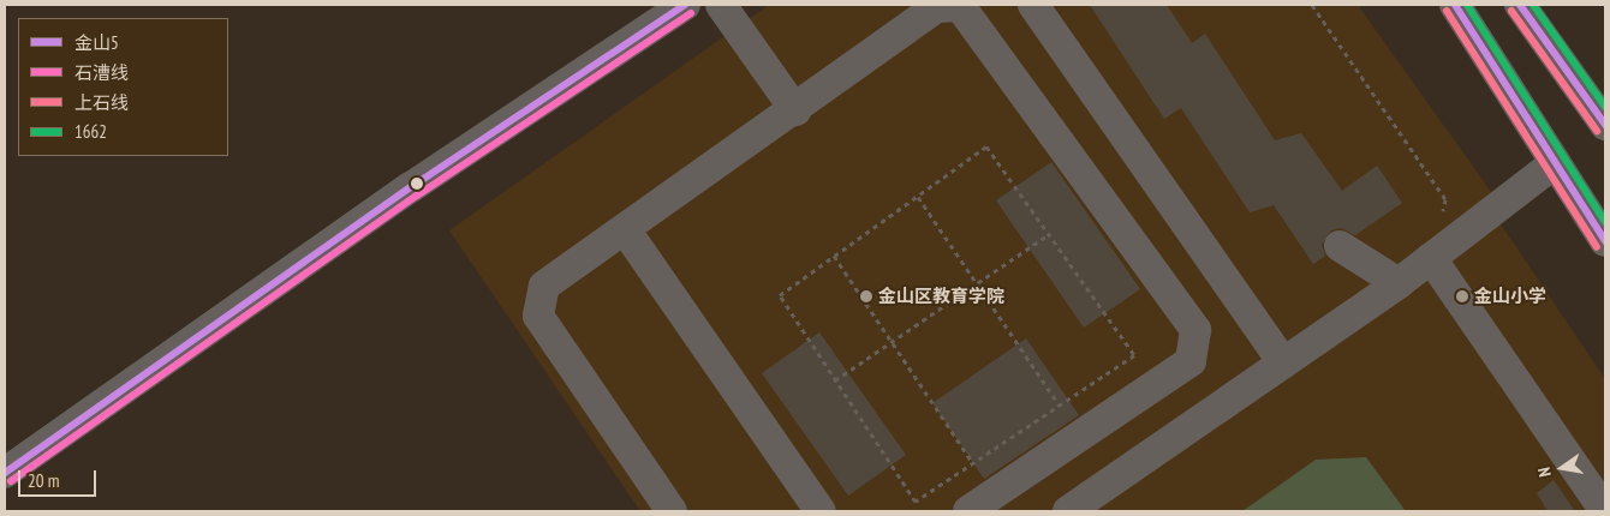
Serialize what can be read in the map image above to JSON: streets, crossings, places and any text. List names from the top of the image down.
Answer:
{
  "places": ["金山区教育学院", "金山小学"],
  "lines": [
    "transit line 金山5",
    "transit line 1662",
    "transit line 上石线",
    "transit line 石漕线"
  ],
  "legend": [
    "金山5",
    "石漕线",
    "上石线",
    "1662"
  ],
  "scale_bar": "20 m",
  "north": "left"
}
